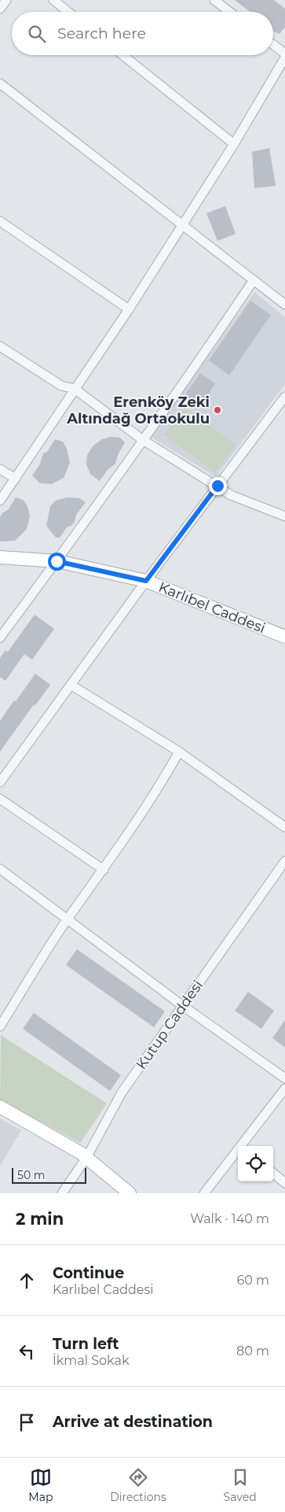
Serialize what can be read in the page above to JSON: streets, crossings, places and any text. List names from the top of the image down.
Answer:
{
  "streets": {
    "street": ["Karlıbel Caddesi", "Kutup Caddesi"]
  },
  "places": ["Erenköy Zeki Altındağ Ortaokulu"],
  "scale_bar": "50 m",
  "page": {
    "search": "Search here",
    "scale": "50 m",
    "heading": ["2 min", "Walk · 140 m"],
    "list": [
      ["Continue", "Karlıbel Caddesi", "60 m"],
      ["Turn left", "İkmal Sokak", "80 m"],
      "Arrive at destination"
    ],
    "nav": ["Map", "Directions", "Saved"]
  }
}
